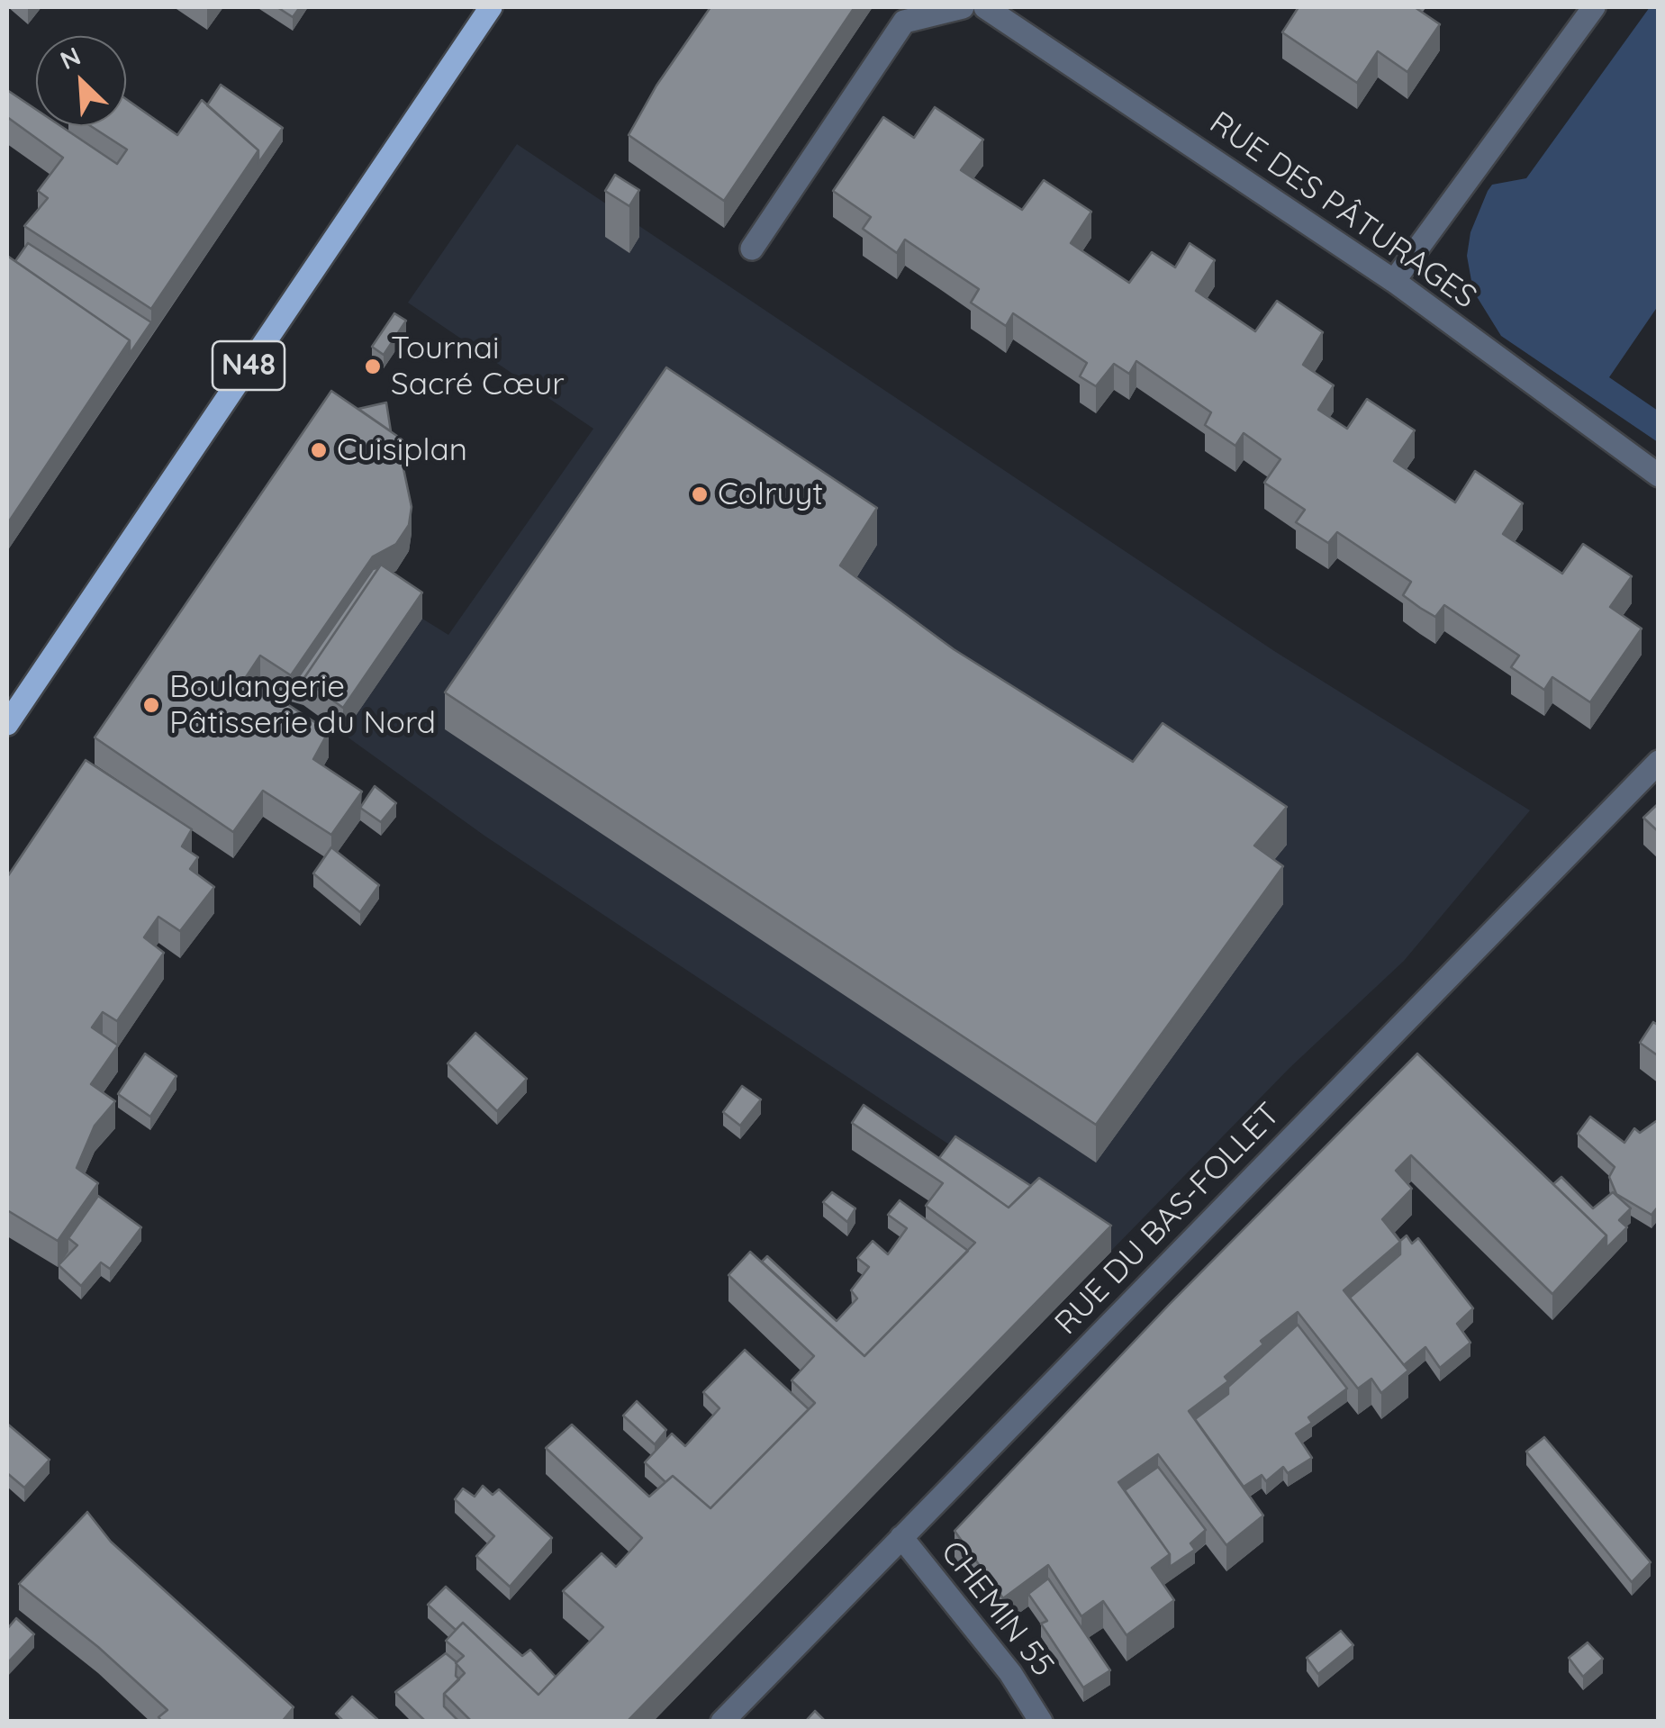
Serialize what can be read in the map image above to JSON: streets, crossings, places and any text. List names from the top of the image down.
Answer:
{
  "streets": {
    "main road": ["N48"],
    "street": ["RUE DES PÂTURAGES", "RUE DU BAS-FOLLET", "CHEMIN 55"]
  },
  "crossings": [
    ["RUE DU BAS-FOLLET", "CHEMIN 55"]
  ],
  "places": [
    "Tournai Sacré Cœur",
    "Cuisiplan",
    "Colruyt",
    "Boulangerie Pâtisserie du Nord"
  ],
  "north": "top left"
}
